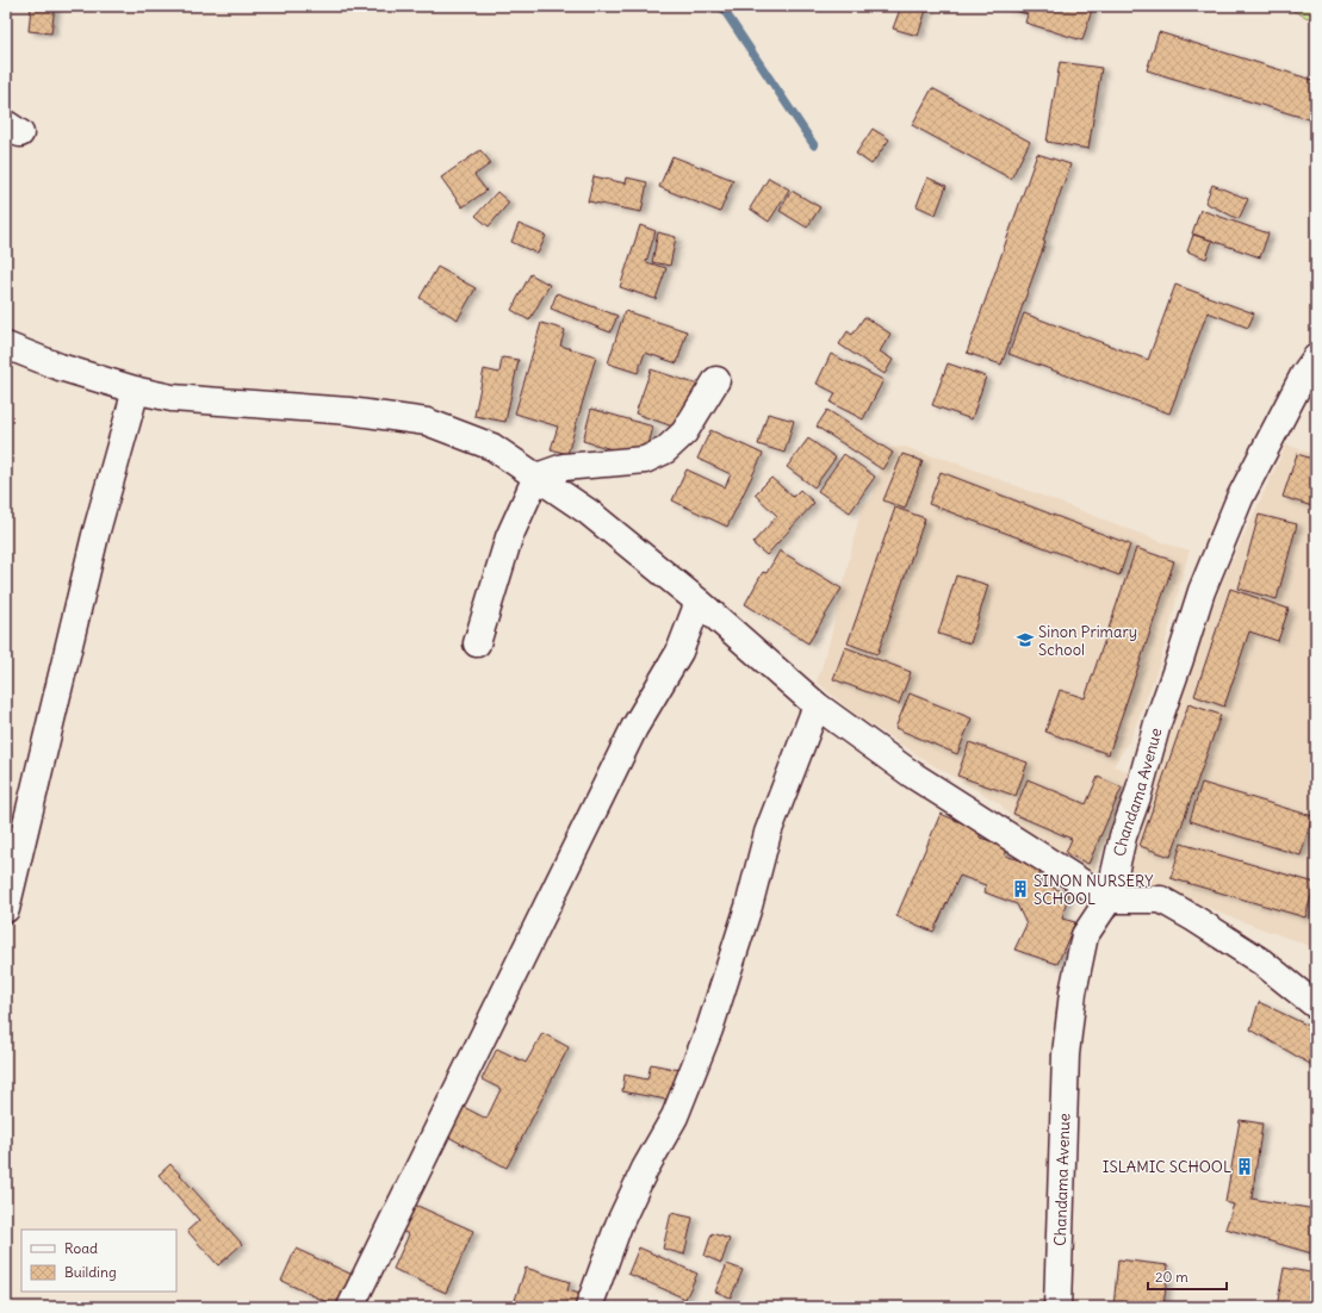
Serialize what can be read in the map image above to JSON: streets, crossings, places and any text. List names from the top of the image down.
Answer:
{
  "streets": {
    "street": ["Chandama Avenue"]
  },
  "places": {
    "school or university": ["Sinon Primary School"],
    "building": ["SINON NURSERY SCHOOL", "ISLAMIC SCHOOL"]
  },
  "legend": ["Road", "Building"],
  "scale_bar": "20 m"
}
